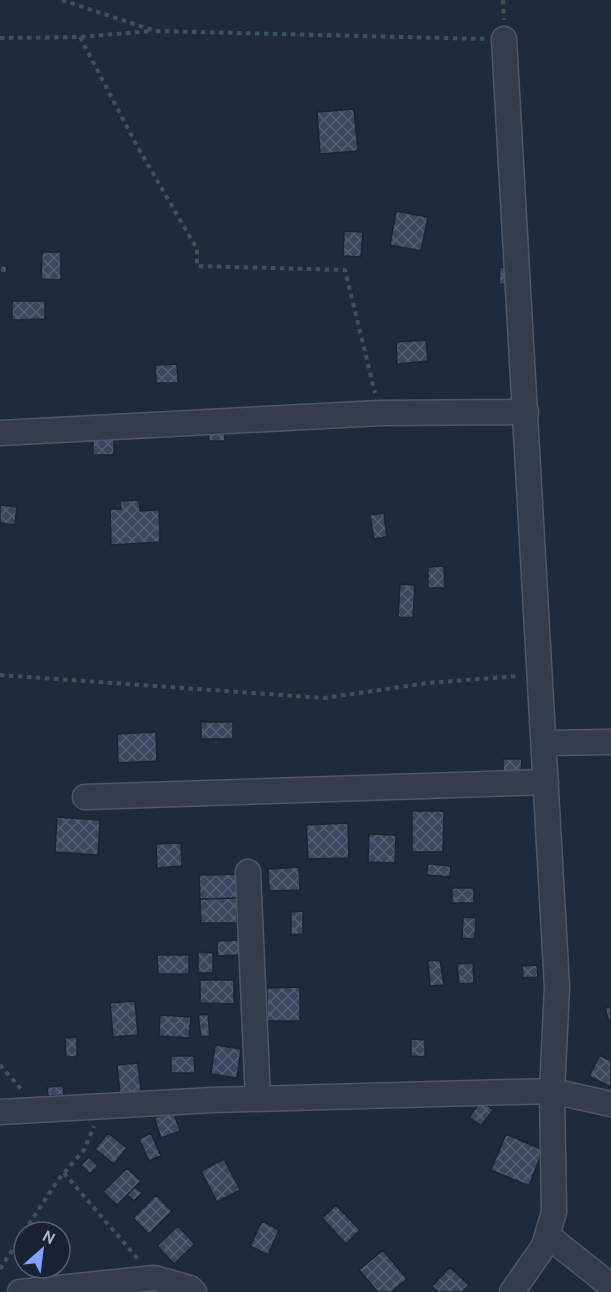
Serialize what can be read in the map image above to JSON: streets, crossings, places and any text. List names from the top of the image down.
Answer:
{
  "north": "top right"
}
